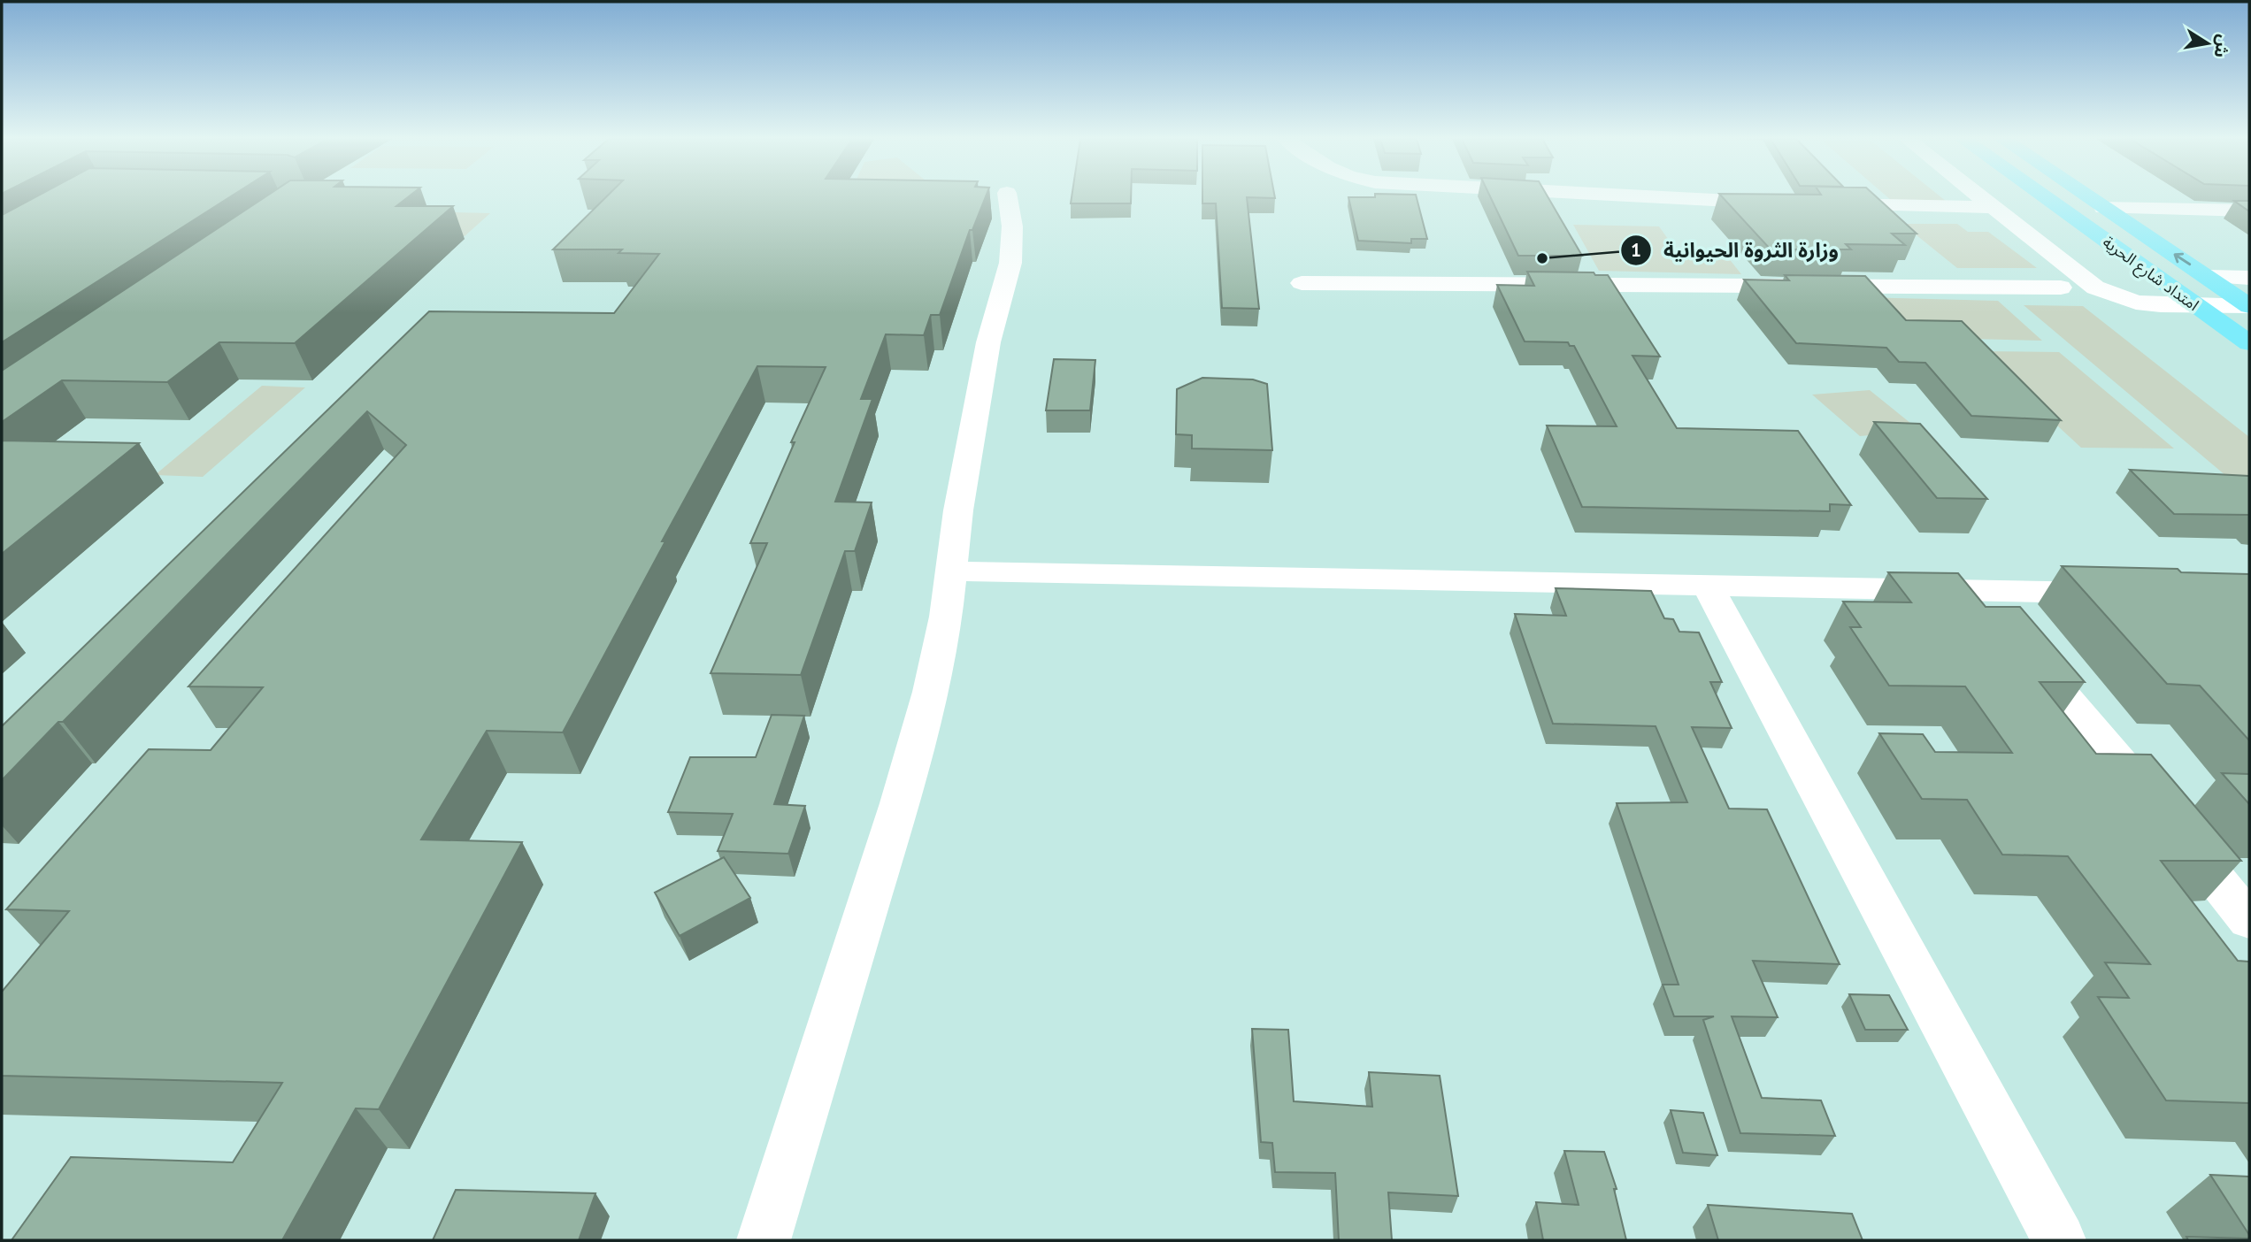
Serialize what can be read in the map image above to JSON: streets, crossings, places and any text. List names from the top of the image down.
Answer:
{
  "streets": {
    "main road": ["امتداد شارع الحرية"]
  },
  "places": ["وزارة الثروة الحيوانية"],
  "north": "right"
}
